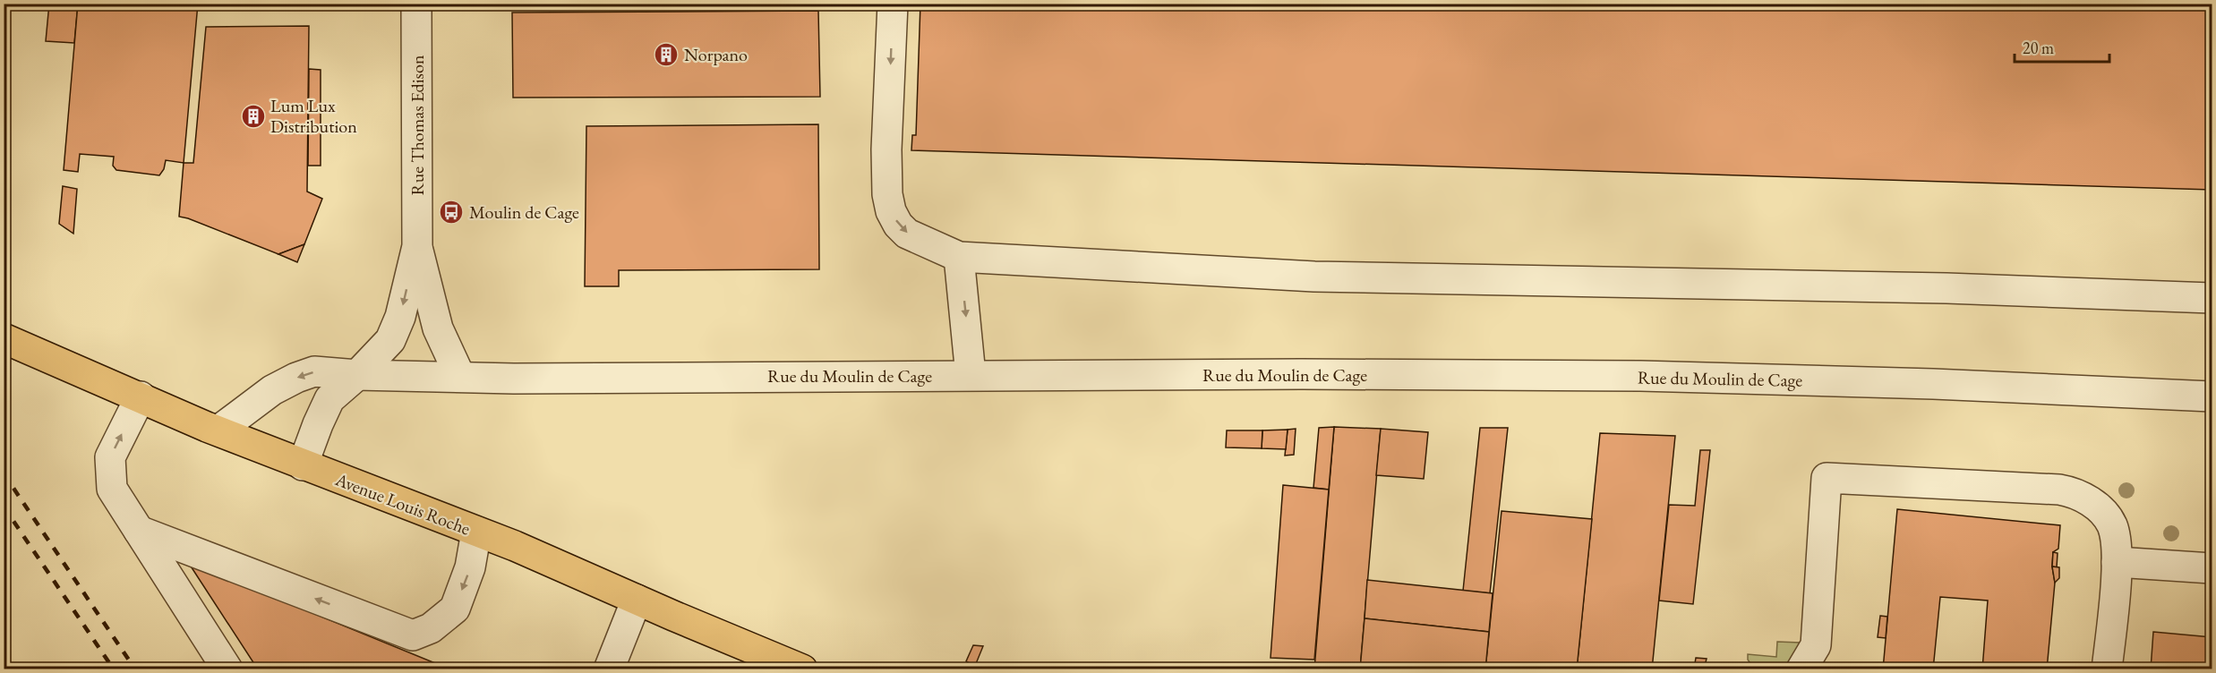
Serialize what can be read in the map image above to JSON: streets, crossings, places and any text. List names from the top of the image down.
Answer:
{
  "streets": {
    "main road": ["Avenue Louis Roche"],
    "street": ["Rue Thomas Edison", "Rue du Moulin de Cage"]
  },
  "crossings": [
    ["Rue Thomas Edison", "Rue du Moulin de Cage"],
    ["Rue du Moulin de Cage", "Avenue Louis Roche"]
  ],
  "places": {
    "building": ["Norpano", "Lum Lux Distribution"],
    "bus stop": ["Moulin de Cage"]
  },
  "scale_bar": "20 m"
}
